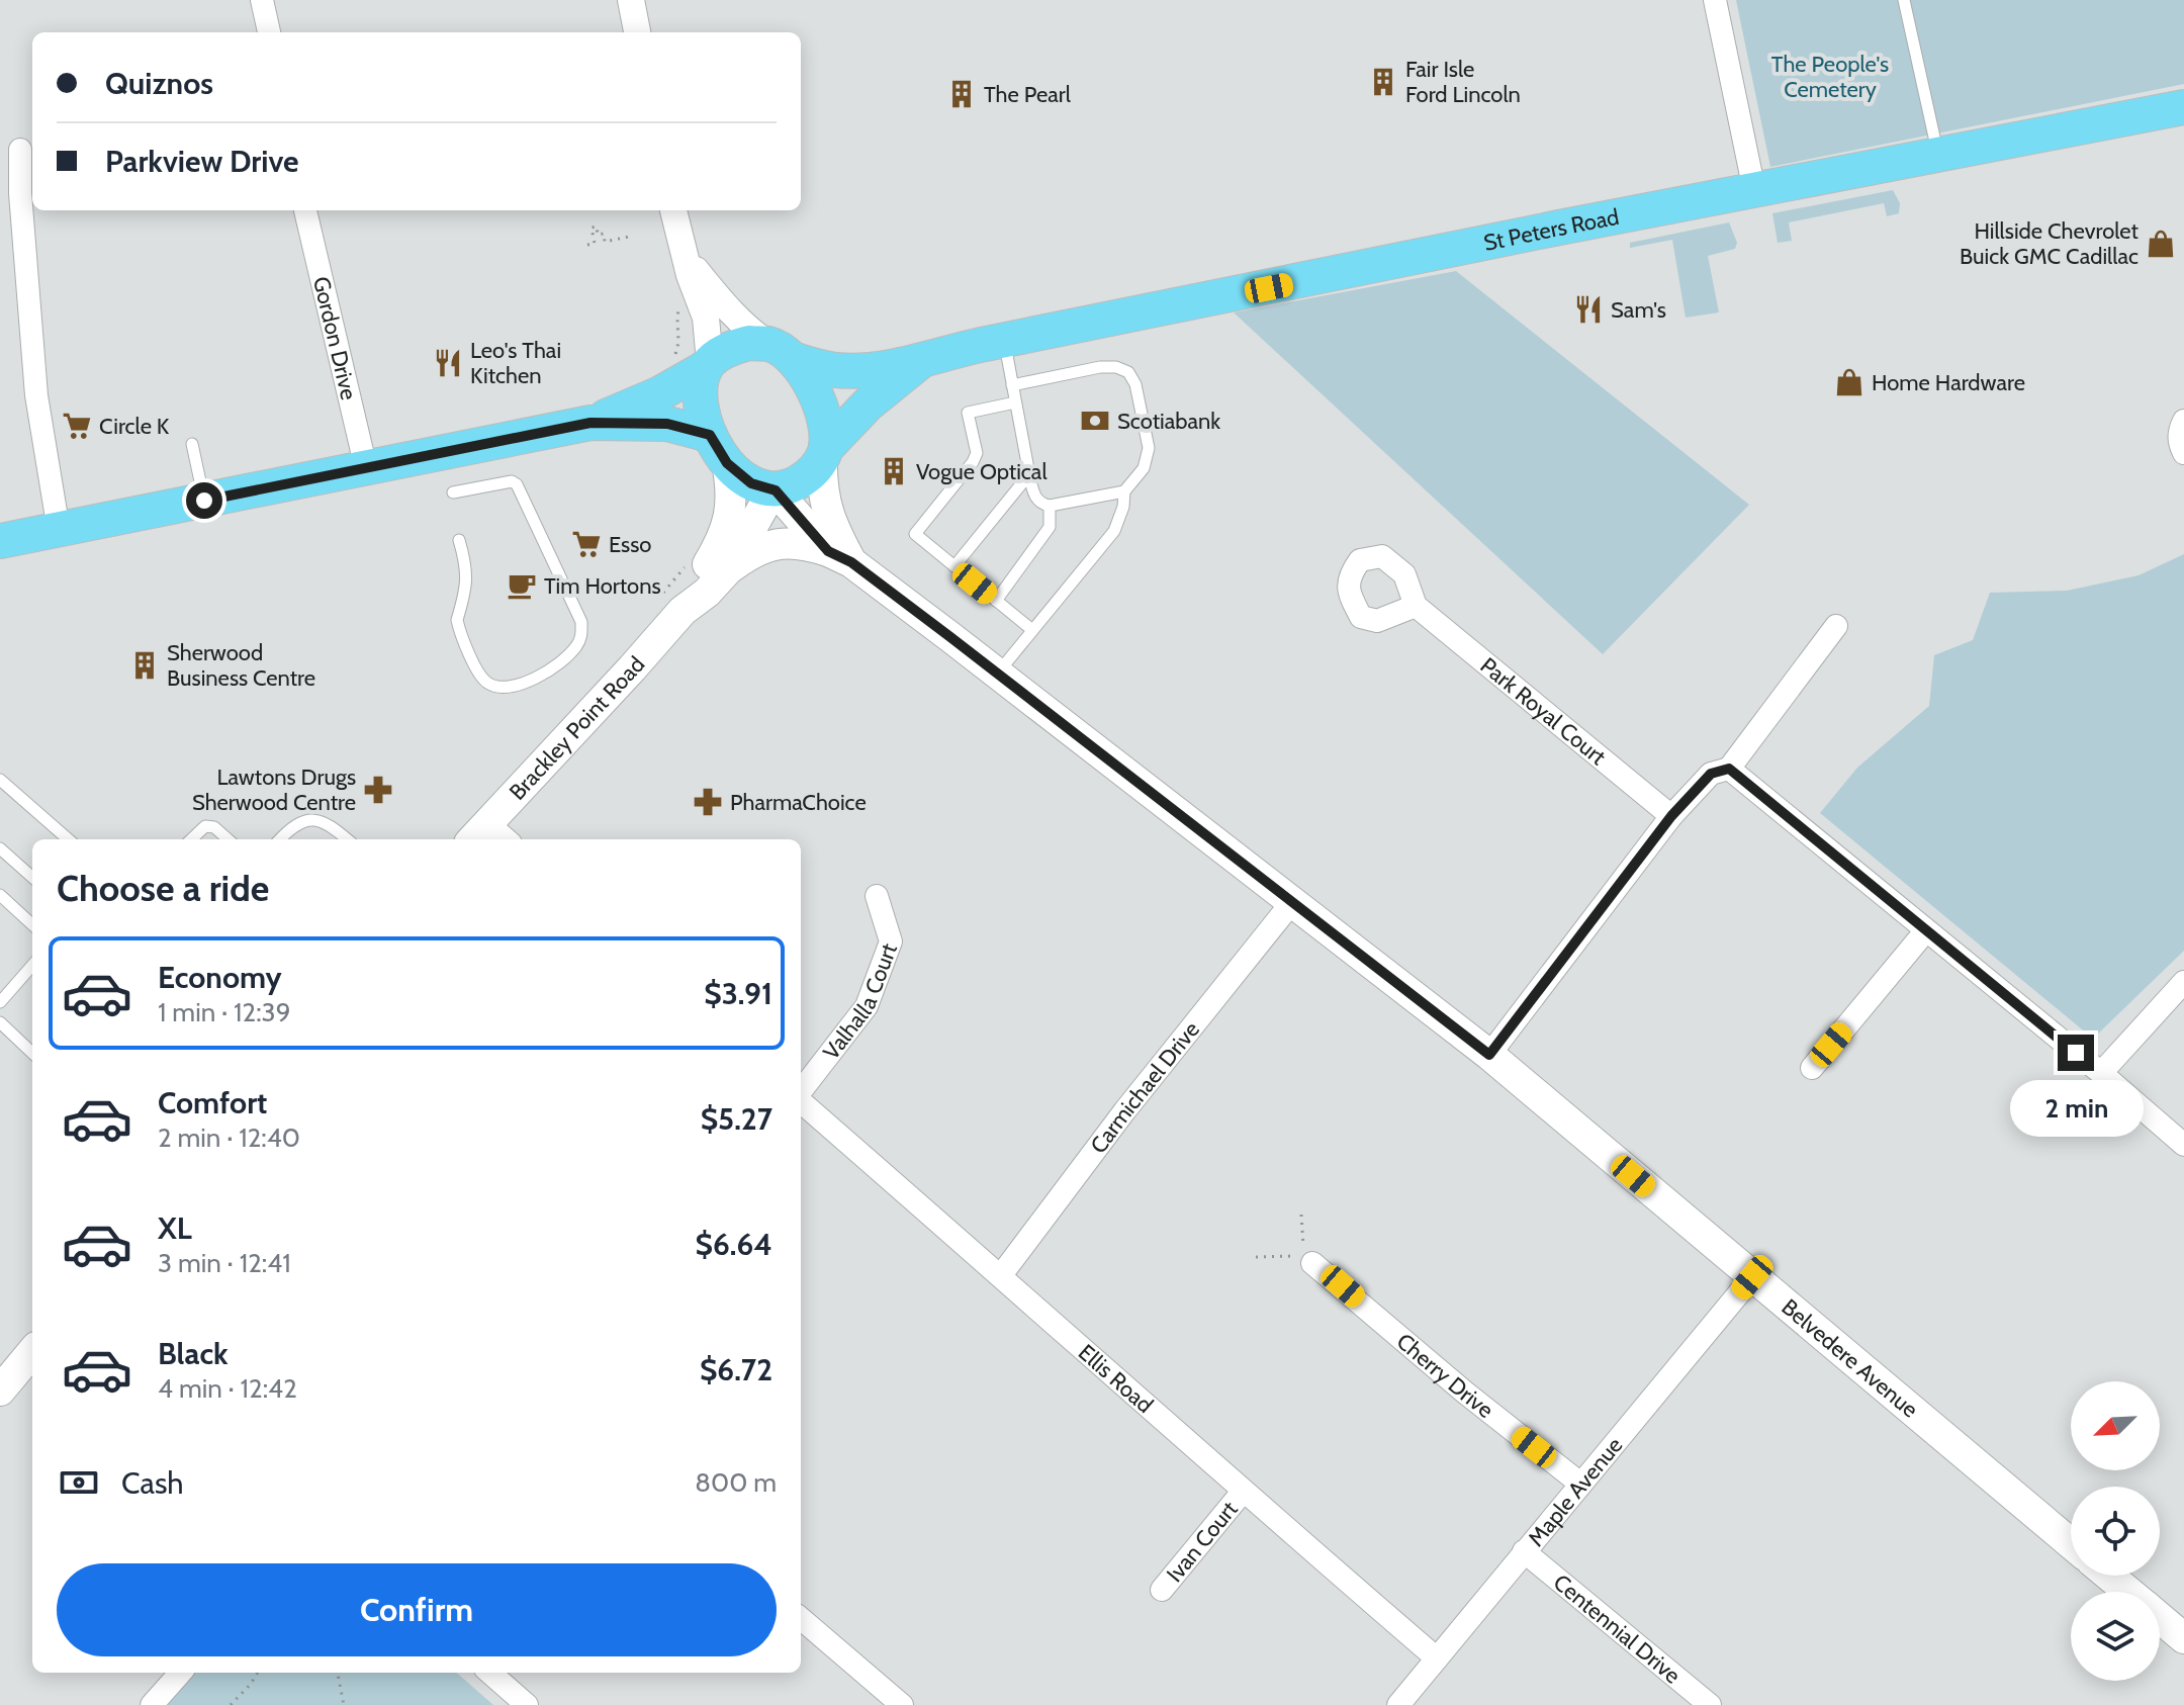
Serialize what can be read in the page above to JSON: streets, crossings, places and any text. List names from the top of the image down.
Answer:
{
  "streets": {
    "main road": ["St Peters Road", "Brackley Point Road", "Belvedere Avenue"],
    "street": [
      "Gordon Drive",
      "Park Royal Court",
      "Valhalla Court",
      "Carmichael Drive",
      "Cherry Drive",
      "Ellis Road",
      "Maple Avenue",
      "Ivan Court",
      "Centennial Drive"
    ]
  },
  "crossings": [
    ["St Peters Road", "Brackley Point Road"],
    ["St Peters Road", "Belvedere Avenue"],
    ["Brackley Point Road", "Belvedere Avenue"],
    ["Carmichael Drive", "Belvedere Avenue"],
    ["Carmichael Drive", "Ellis Road"],
    ["Belvedere Avenue", "Maple Avenue"],
    ["Cherry Drive", "Maple Avenue"],
    ["Ellis Road", "Maple Avenue"],
    ["Ellis Road", "Ivan Court"],
    ["Maple Avenue", "Centennial Drive"]
  ],
  "parks": ["The People's Cemetery"],
  "places": {
    "building": [
      "Fair Isle Ford Lincoln",
      "The Pearl",
      "Vogue Optical",
      "Sherwood Business Centre"
    ],
    "shop": ["Hillside Chevrolet Buick GMC Cadillac", "Home Hardware"],
    "restaurant": ["Sam's", "Leo's Thai Kitchen"],
    "bank": ["Scotiabank"],
    "supermarket": ["Circle K", "Esso"],
    "cafe": ["Tim Hortons"],
    "pharmacy": ["Lawtons Drugs Sherwood Centre", "PharmaChoice"]
  },
  "north": "bottom left",
  "page": {
    "banner": ["Quiznos", "Parkview Drive"],
    "heading": "Choose a ride",
    "list": [
      {
        "name": "Economy",
        "note": "1 min · 12:39",
        "value": "$3.91"
      },
      {
        "name": "Comfort",
        "note": "2 min · 12:40",
        "value": "$5.27"
      },
      {
        "name": "XL",
        "note": "3 min · 12:41",
        "value": "$6.64"
      },
      {
        "name": "Black",
        "note": "4 min · 12:42",
        "value": "$6.72"
      }
    ],
    "bubble": "2 min",
    "pay": ["Cash", "800 m"],
    "buttons": "Confirm"
  }
}
